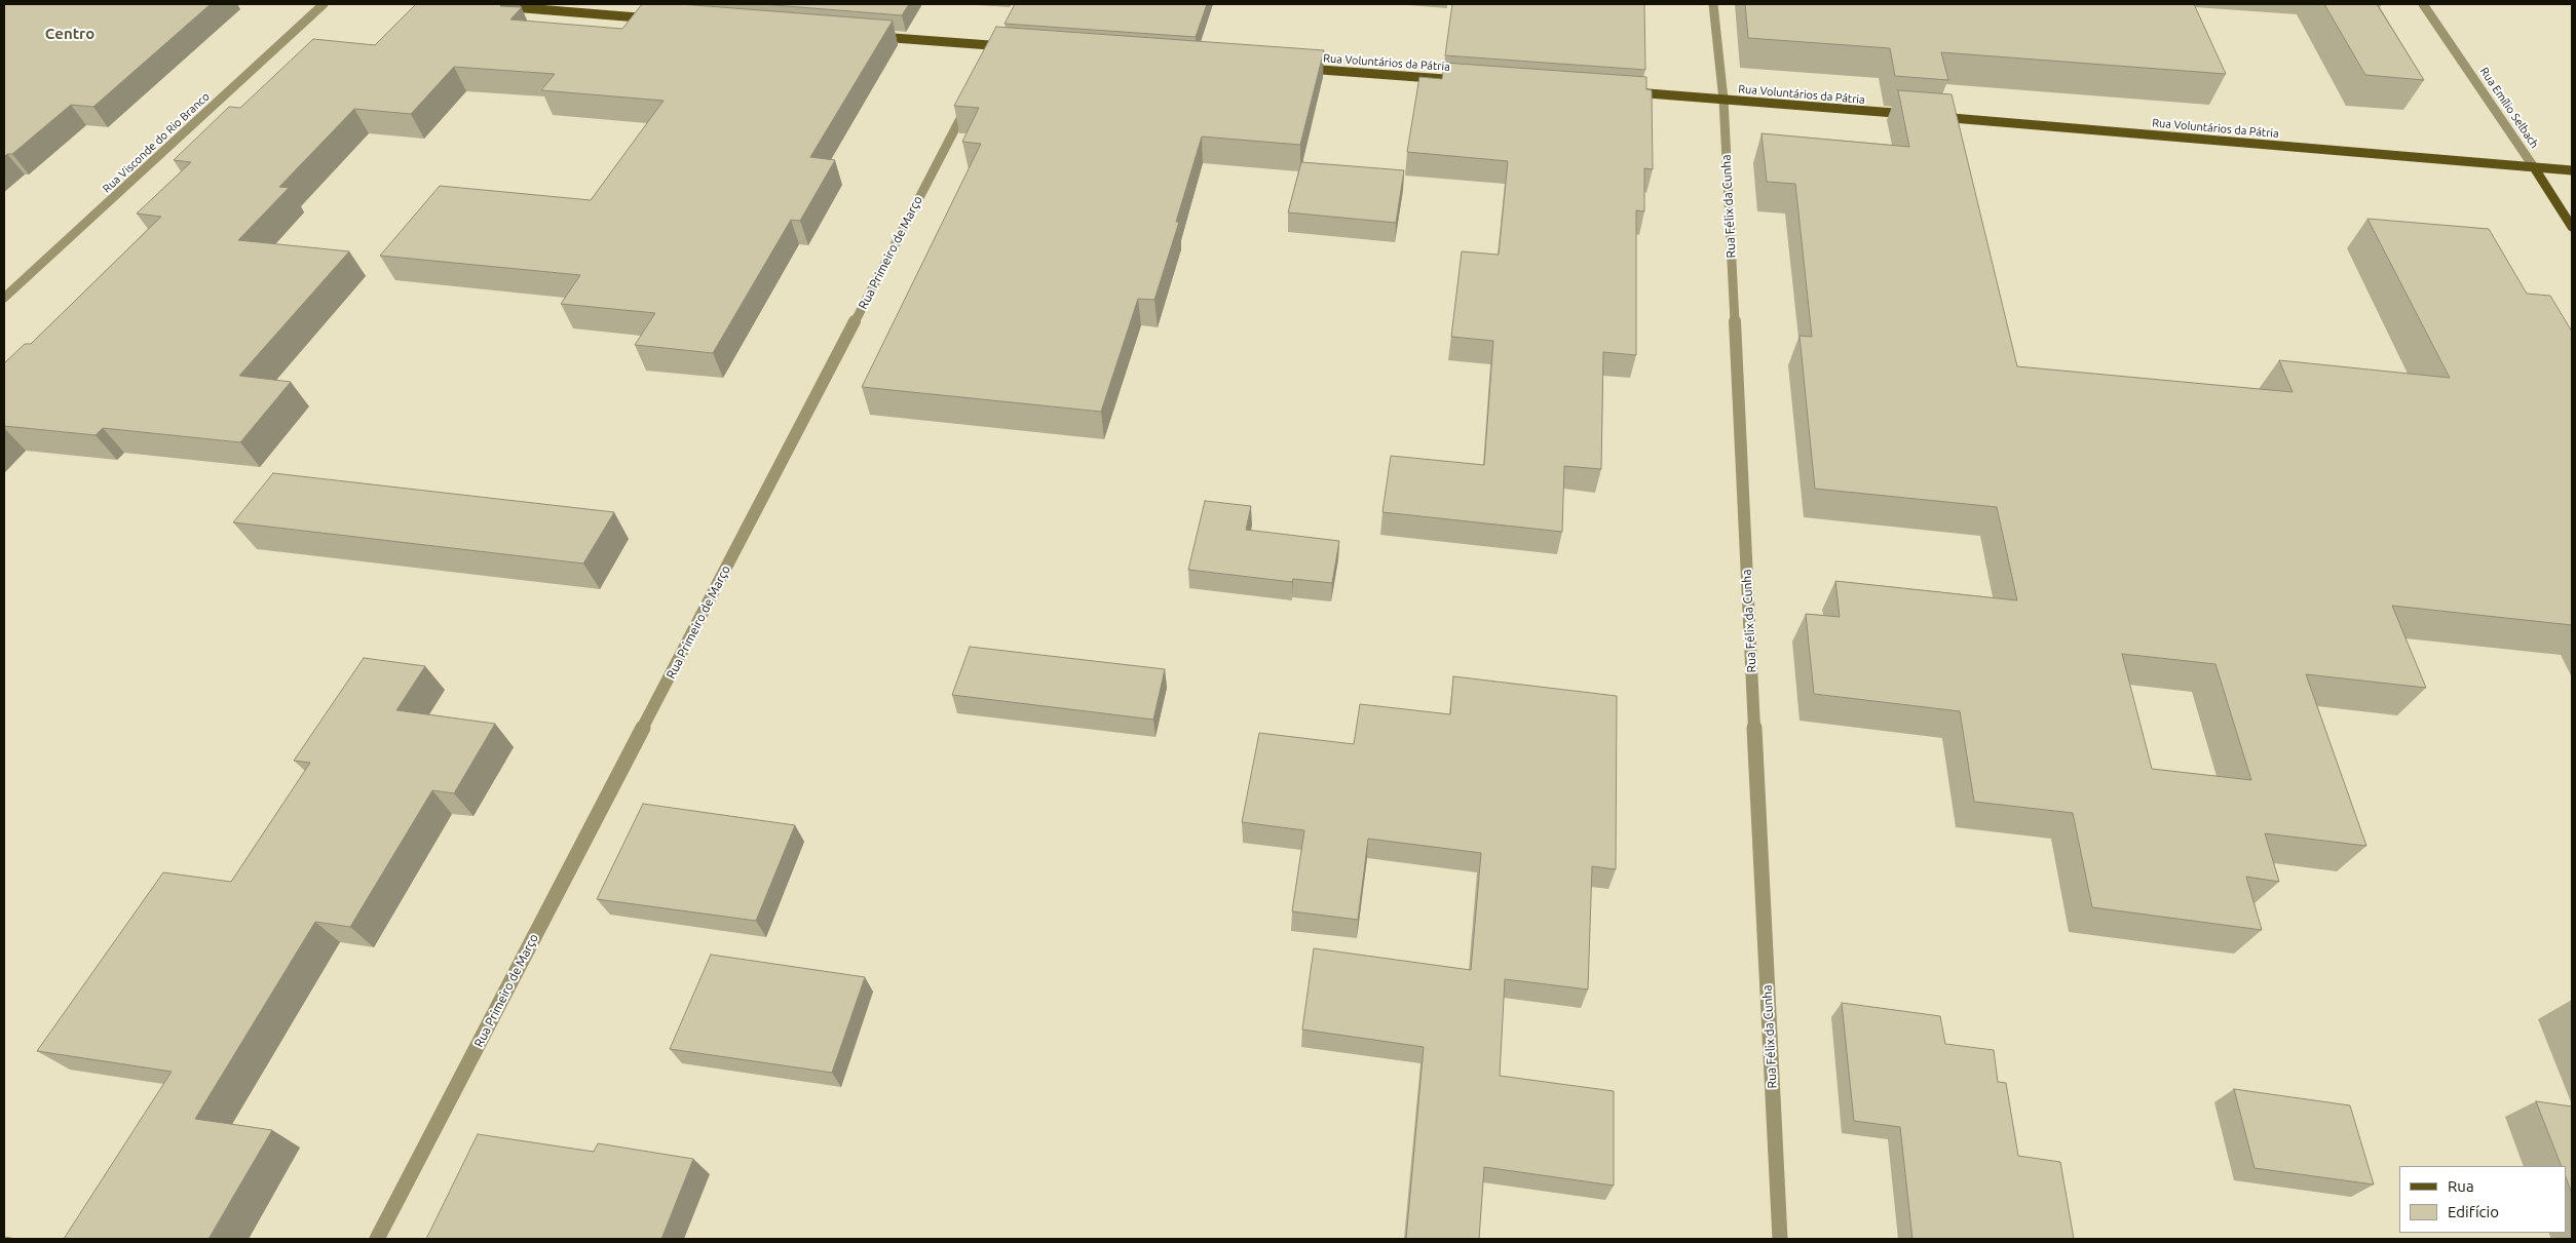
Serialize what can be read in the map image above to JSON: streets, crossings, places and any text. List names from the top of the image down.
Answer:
{
  "streets": {
    "main road": ["Rua Voluntários da Pátria", "Rua Emílio Selbach"],
    "street": ["Rua Visconde do Rio Branco", "Rua Félix da Cunha", "Rua Primeiro de Março"]
  },
  "crossings": [
    ["Rua Voluntários da Pátria", "Rua Emílio Selbach"],
    ["Rua Voluntários da Pátria", "Rua Félix da Cunha"]
  ],
  "districts": ["Centro"],
  "legend": ["Rua", "Edifício"]
}
